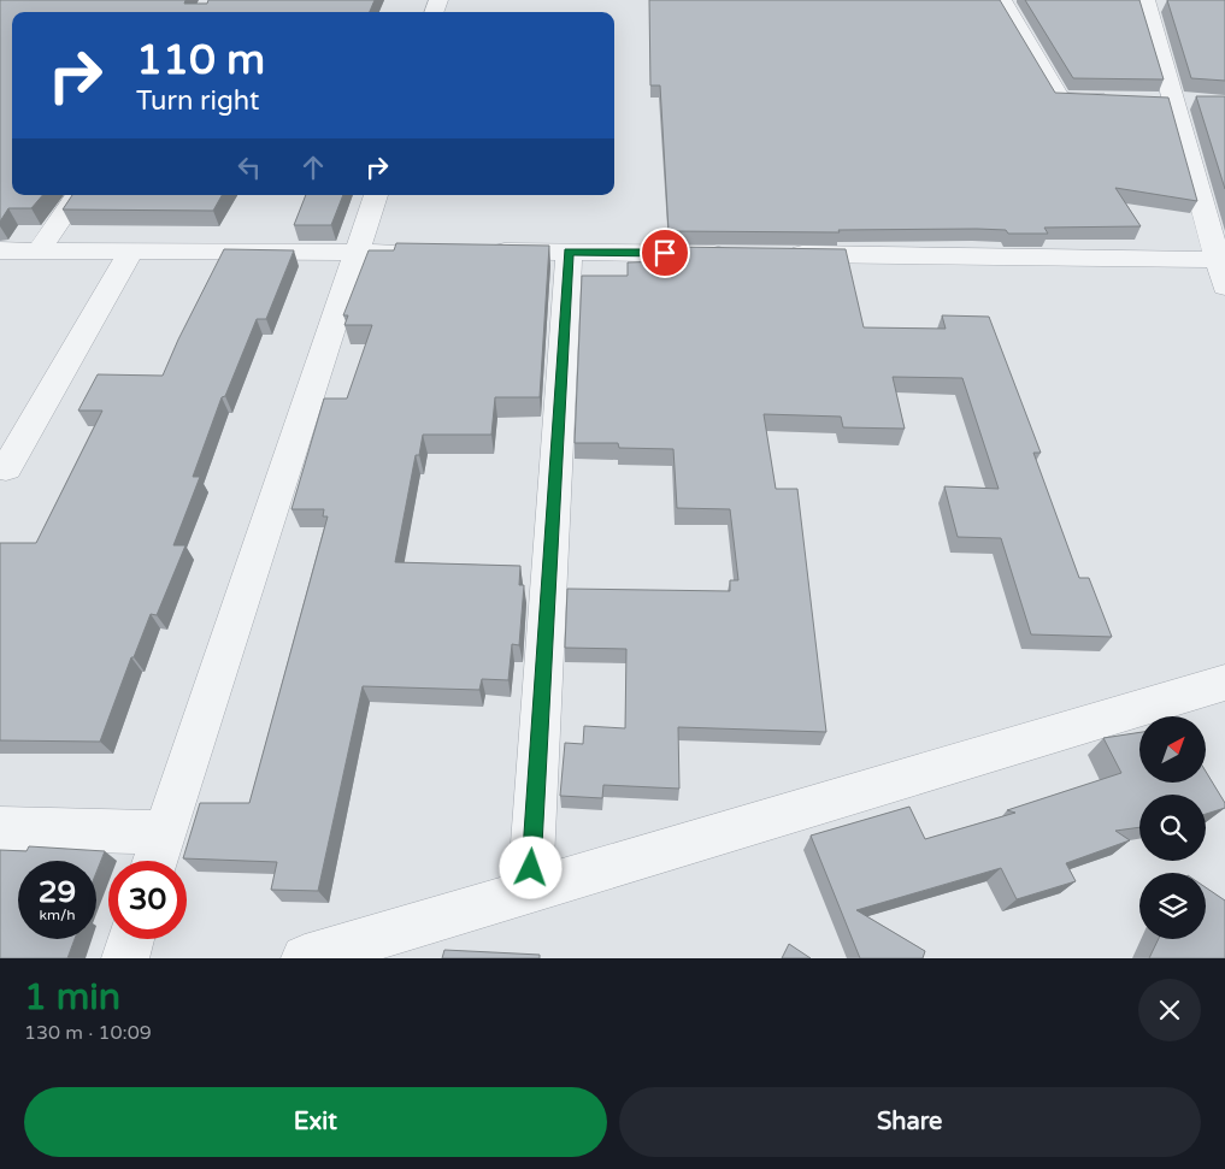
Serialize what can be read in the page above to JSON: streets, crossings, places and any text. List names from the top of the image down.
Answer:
{
  "north": "top right",
  "page": {
    "turn": ["110 m", "Turn right"],
    "speed": "29 km/h",
    "limit": "30",
    "heading": ["1 min", "130 m · 10:09"],
    "buttons": ["Exit", "Share"]
  }
}
